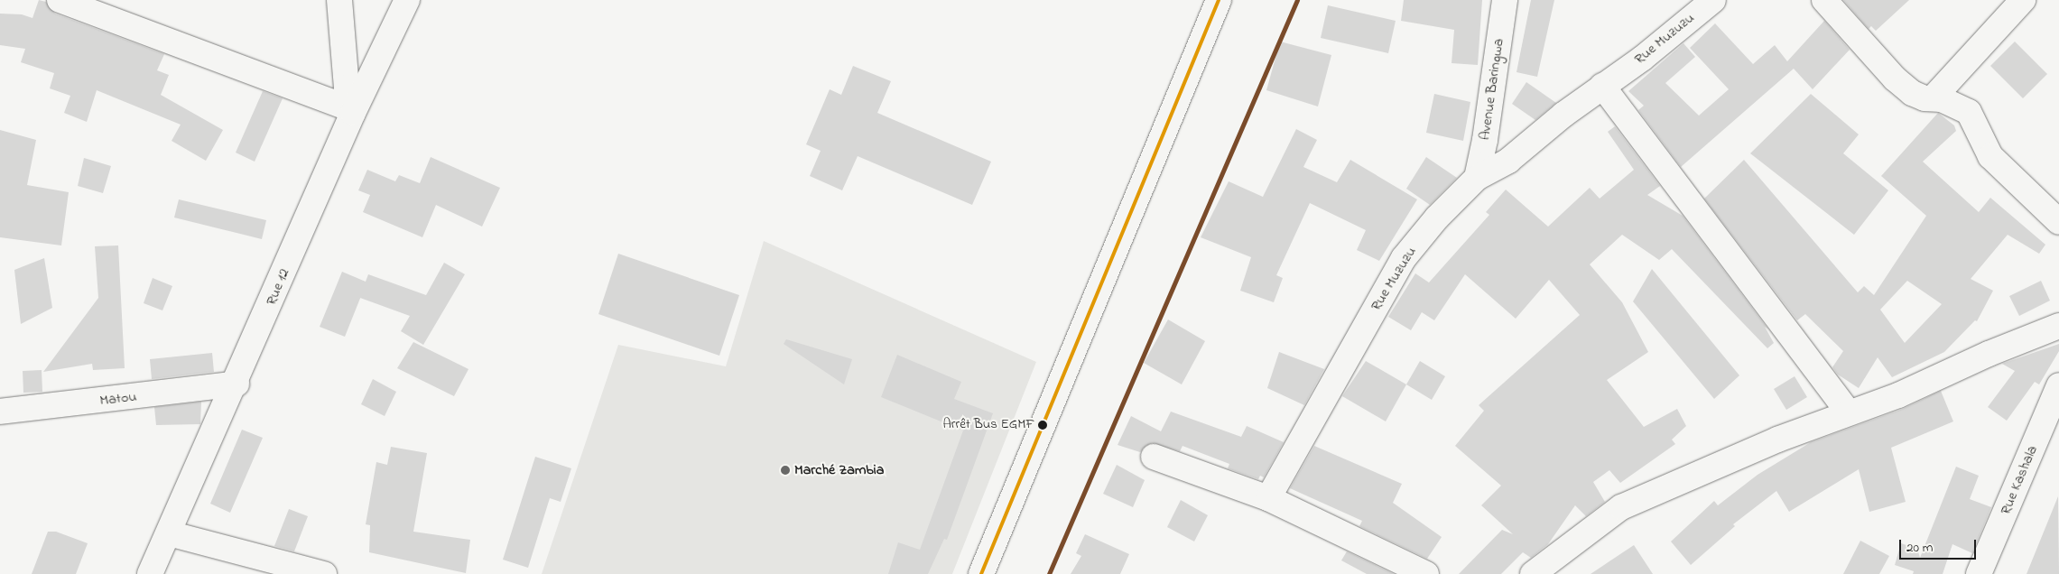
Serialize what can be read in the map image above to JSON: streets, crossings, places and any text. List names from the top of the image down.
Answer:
{
  "streets": {
    "street": [
      "Rue Muzuzu",
      "Avenue Baringwa",
      "Rue 12",
      "Matou",
      "Rue Kashala"
    ]
  },
  "crossings": [
    ["Rue Muzuzu", "Avenue Baringwa"],
    ["Rue 12", "Matou"]
  ],
  "places": ["Arrêt Bus EGMF", "Marché Zambia"],
  "scale_bar": "20 m"
}
